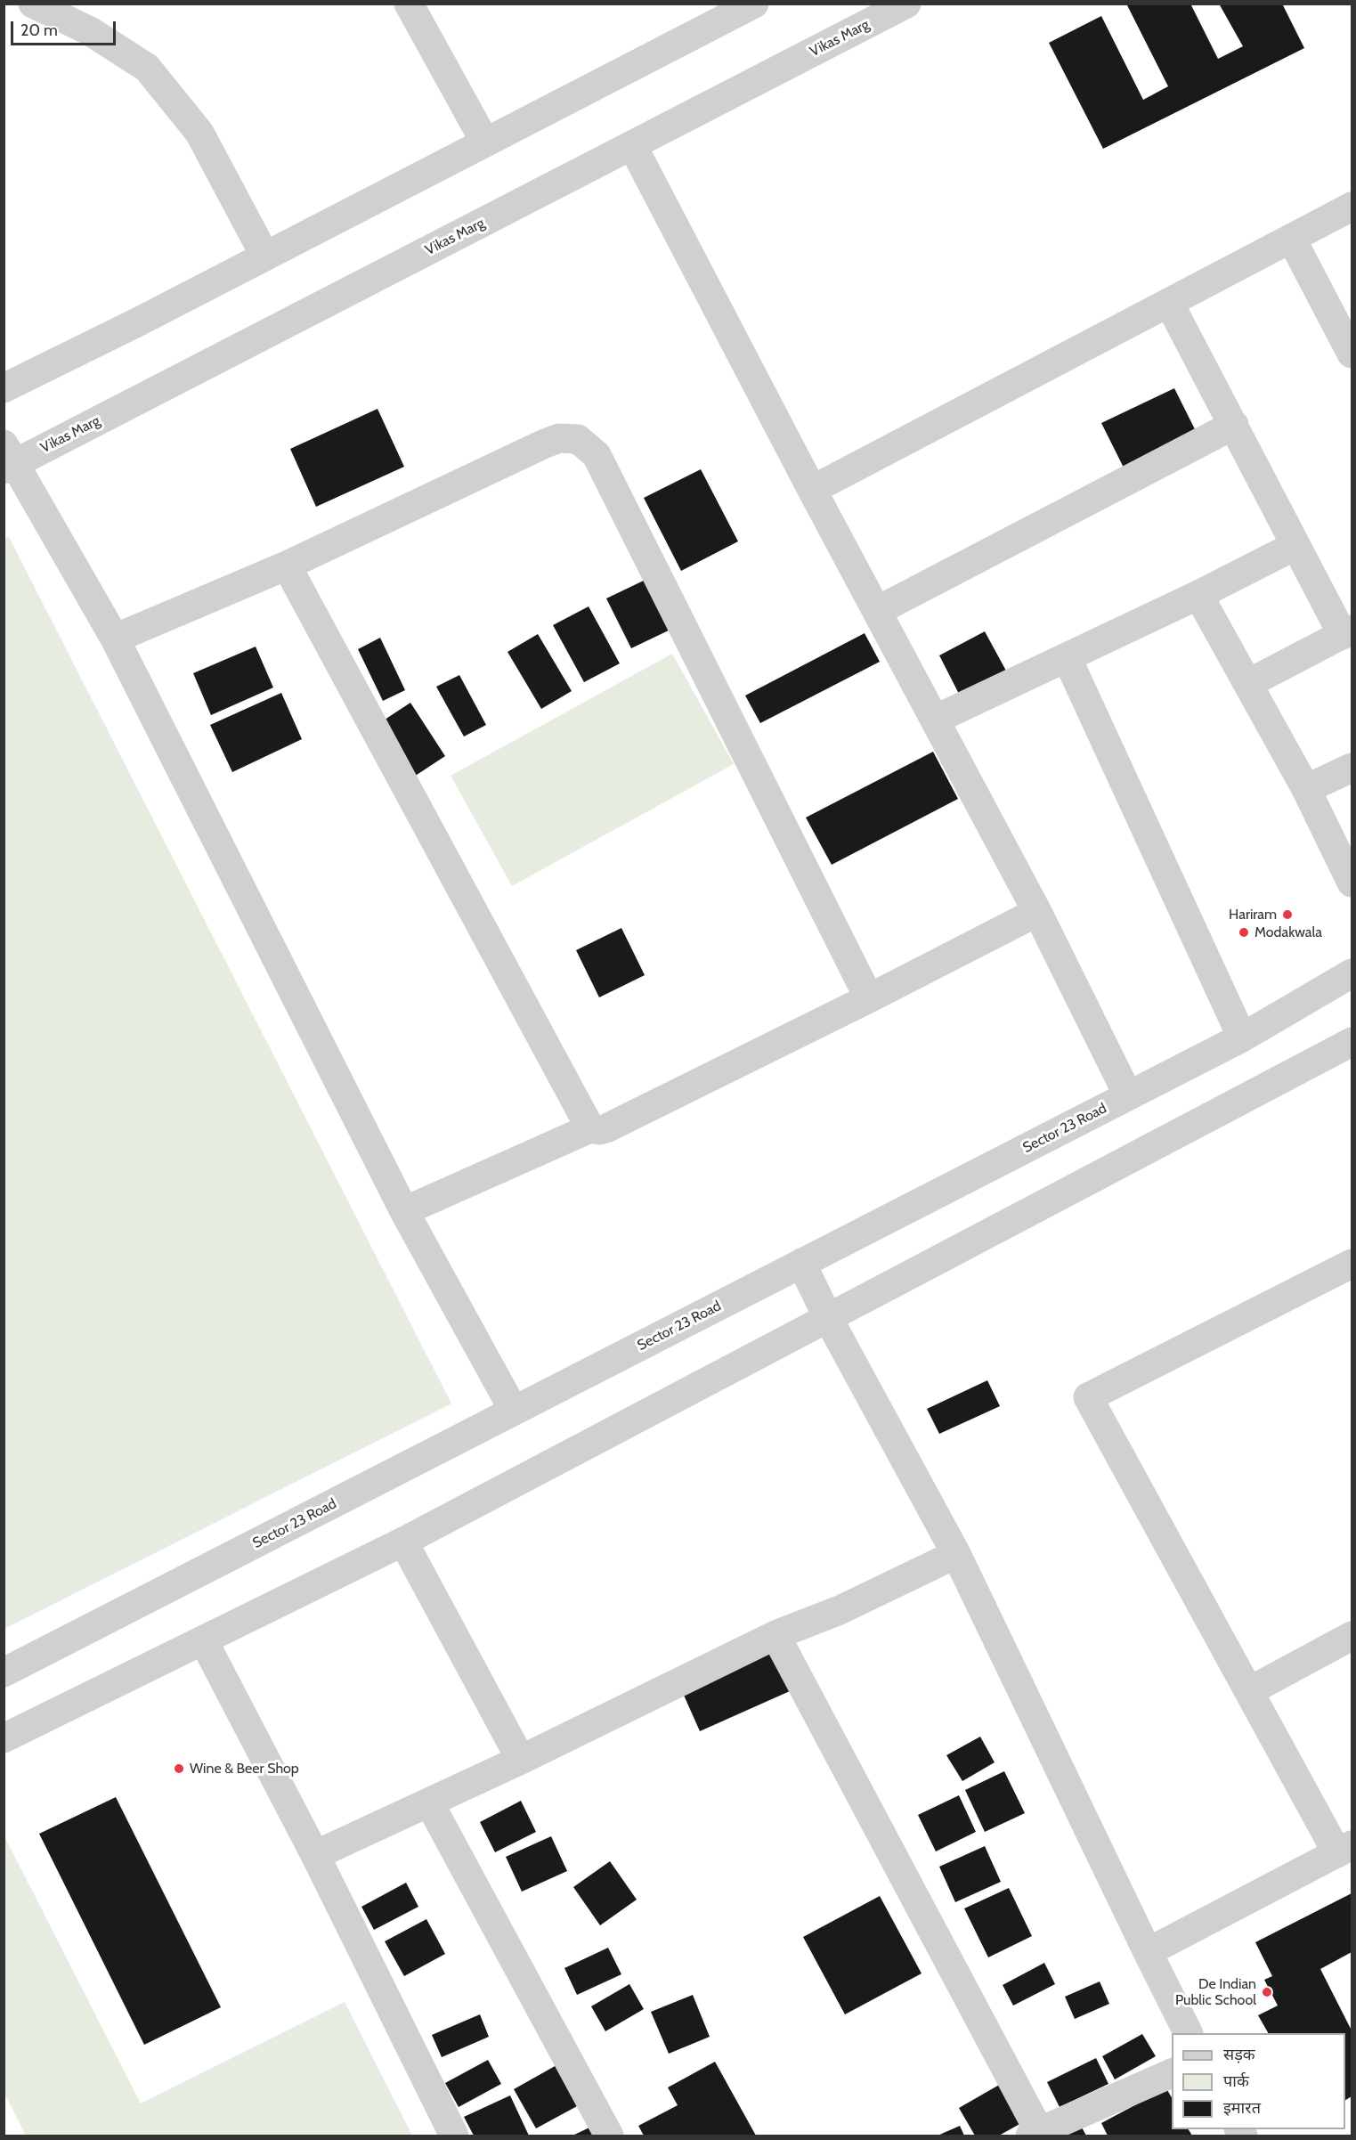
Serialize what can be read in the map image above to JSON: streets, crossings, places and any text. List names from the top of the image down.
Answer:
{
  "streets": {
    "street": ["Vikas Marg", "Sector 23 Road"]
  },
  "places": [
    "Hariram",
    "Modakwala",
    "Wine & Beer Shop",
    "De Indian Public School"
  ],
  "legend": ["सड़क", "पार्क", "इमारत"],
  "scale_bar": "20 m"
}
